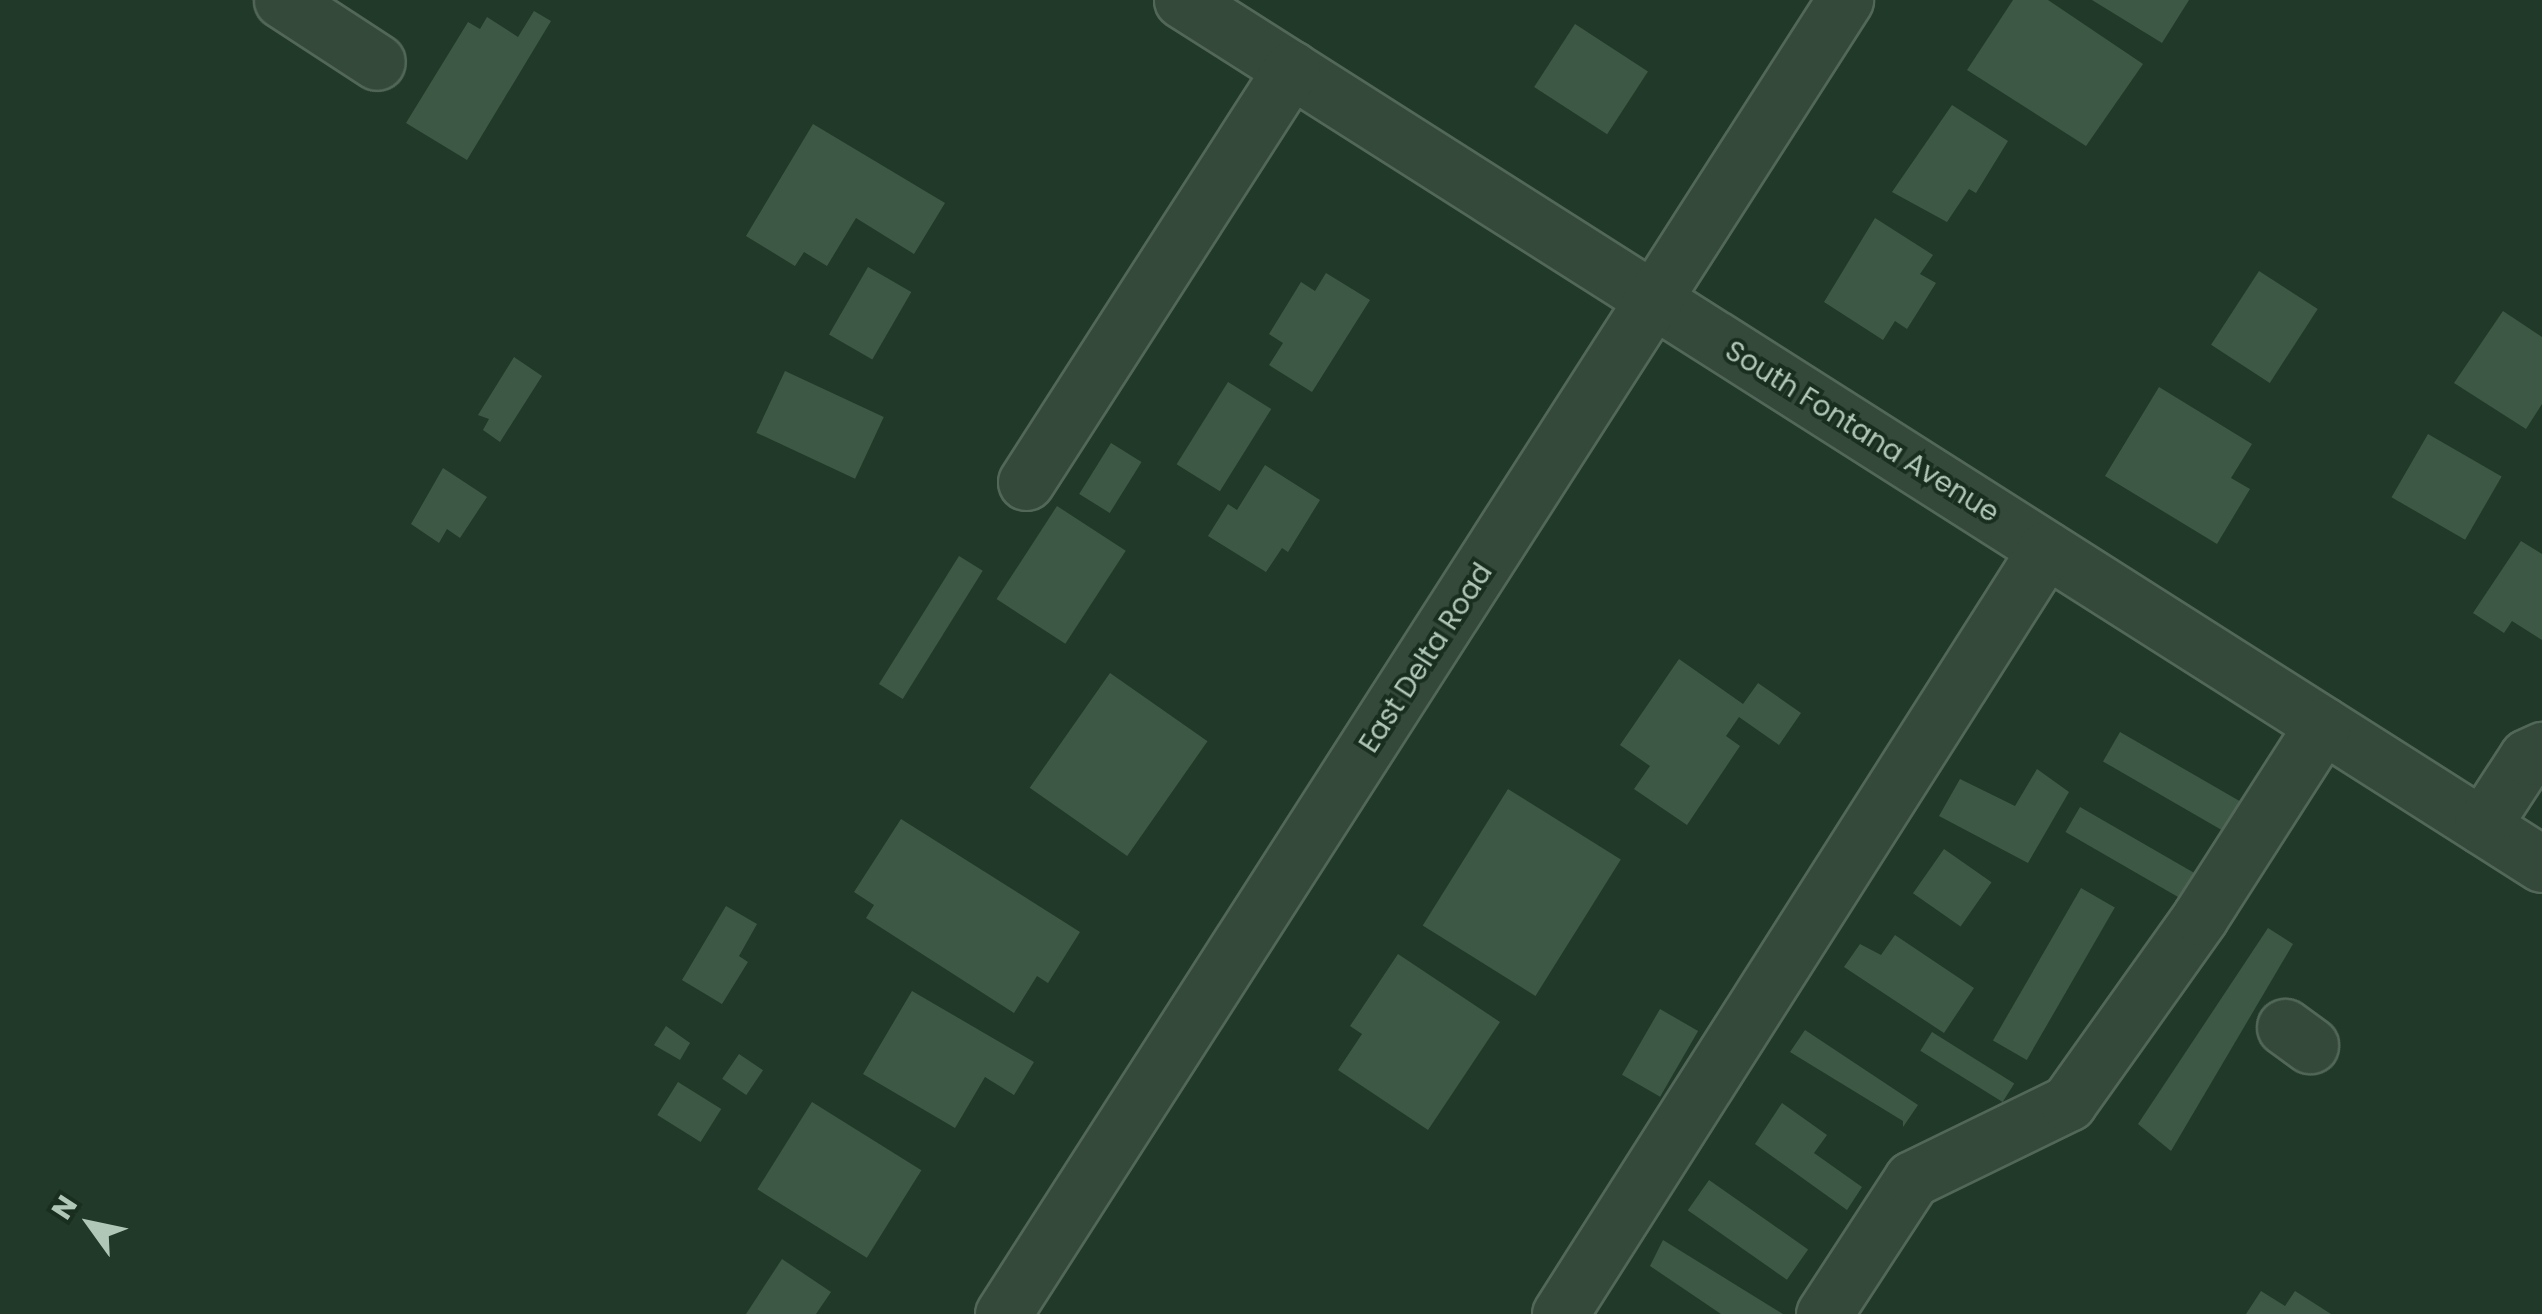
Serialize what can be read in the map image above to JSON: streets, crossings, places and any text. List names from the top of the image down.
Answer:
{
  "streets": {
    "street": ["South Fontana Avenue", "East Delta Road"]
  },
  "crossings": [
    ["South Fontana Avenue", "East Delta Road"]
  ],
  "north": "top left"
}
